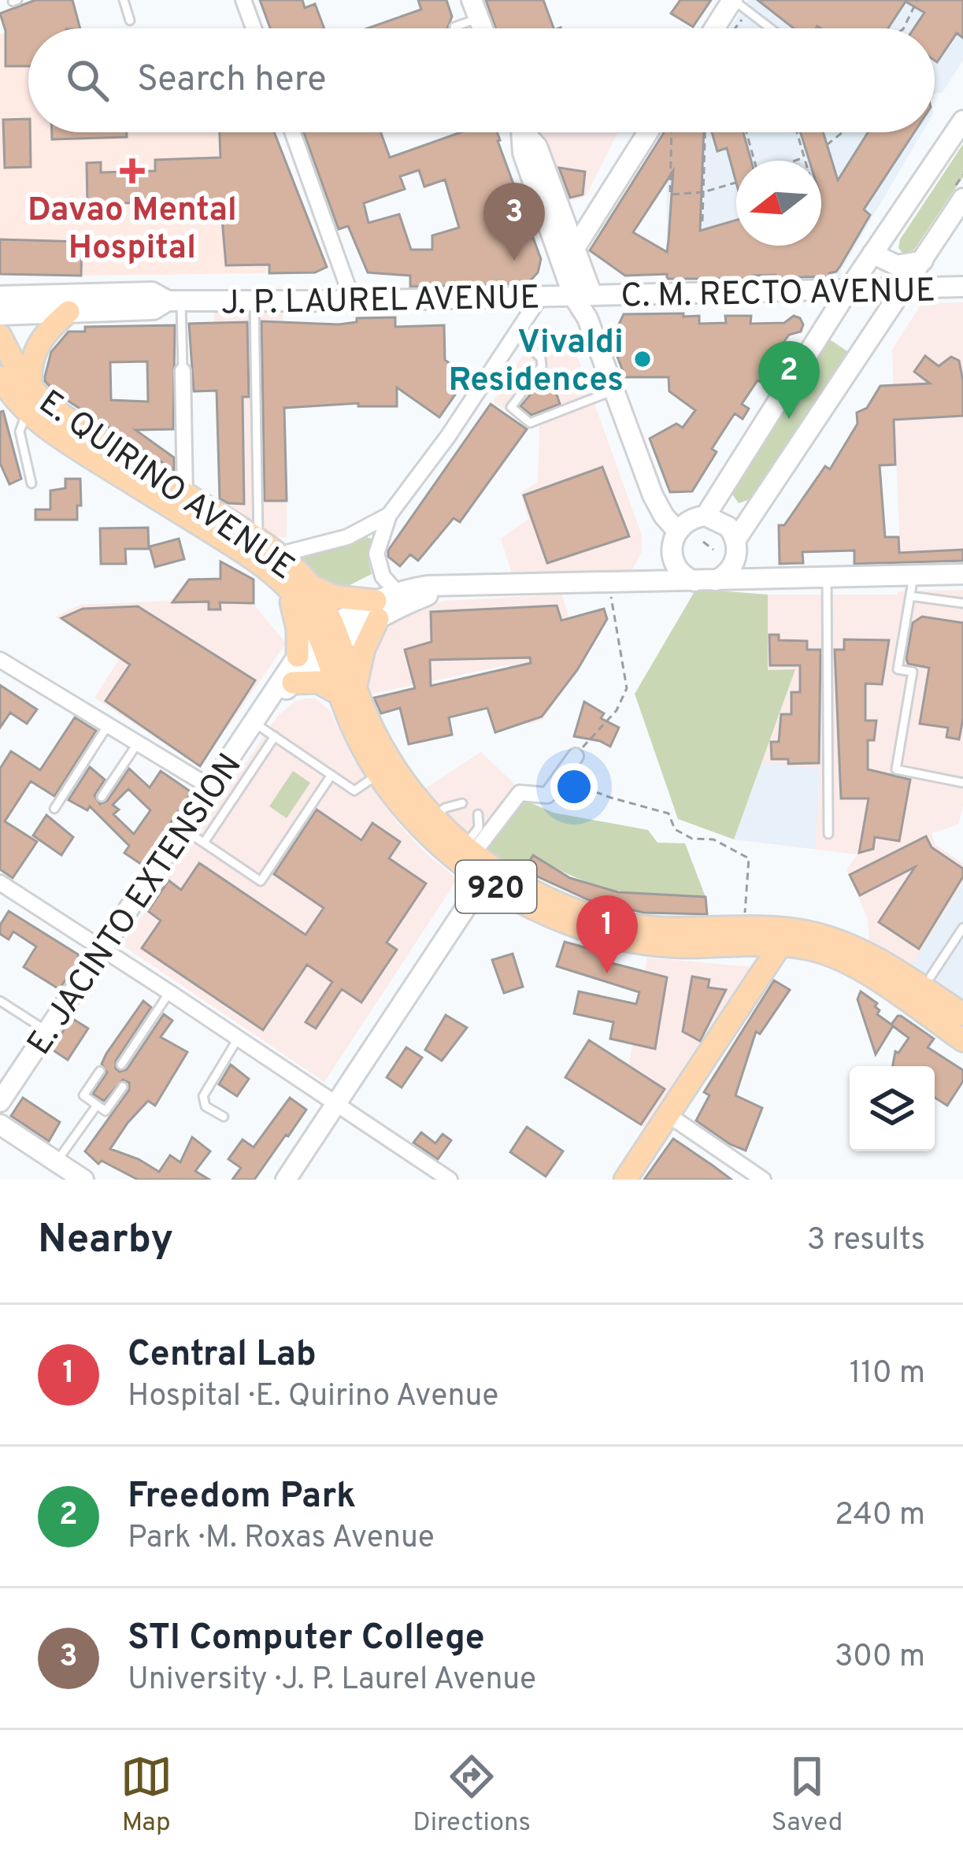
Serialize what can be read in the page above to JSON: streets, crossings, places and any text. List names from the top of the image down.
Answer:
{
  "streets": {
    "main road": [
      "C. M. RECTO AVENUE",
      "J. P. LAUREL AVENUE",
      "E. QUIRINO AVENUE",
      "920",
      "E. JACINTO EXTENSION"
    ]
  },
  "crossings": [
    ["C. M. RECTO AVENUE", "J. P. LAUREL AVENUE"],
    ["E. QUIRINO AVENUE", "E. JACINTO EXTENSION"]
  ],
  "places": {
    "health": ["Davao Mental Hospital"],
    "other": ["Vivaldi Residences"]
  },
  "north": "left",
  "page": {
    "search": "Search here",
    "pins": ["3", "2", "1"],
    "heading": ["Nearby", "3 results"],
    "list": [
      {
        "mark": "1",
        "name": "Central Lab",
        "note": "Hospital · E. Quirino Avenue",
        "value": "110 m"
      },
      {
        "mark": "2",
        "name": "Freedom Park",
        "note": "Park · M. Roxas Avenue",
        "value": "240 m"
      },
      {
        "mark": "3",
        "name": "STI Computer College",
        "note": "University · J. P. Laurel Avenue",
        "value": "300 m"
      }
    ],
    "nav": ["Map", "Directions", "Saved"]
  }
}
